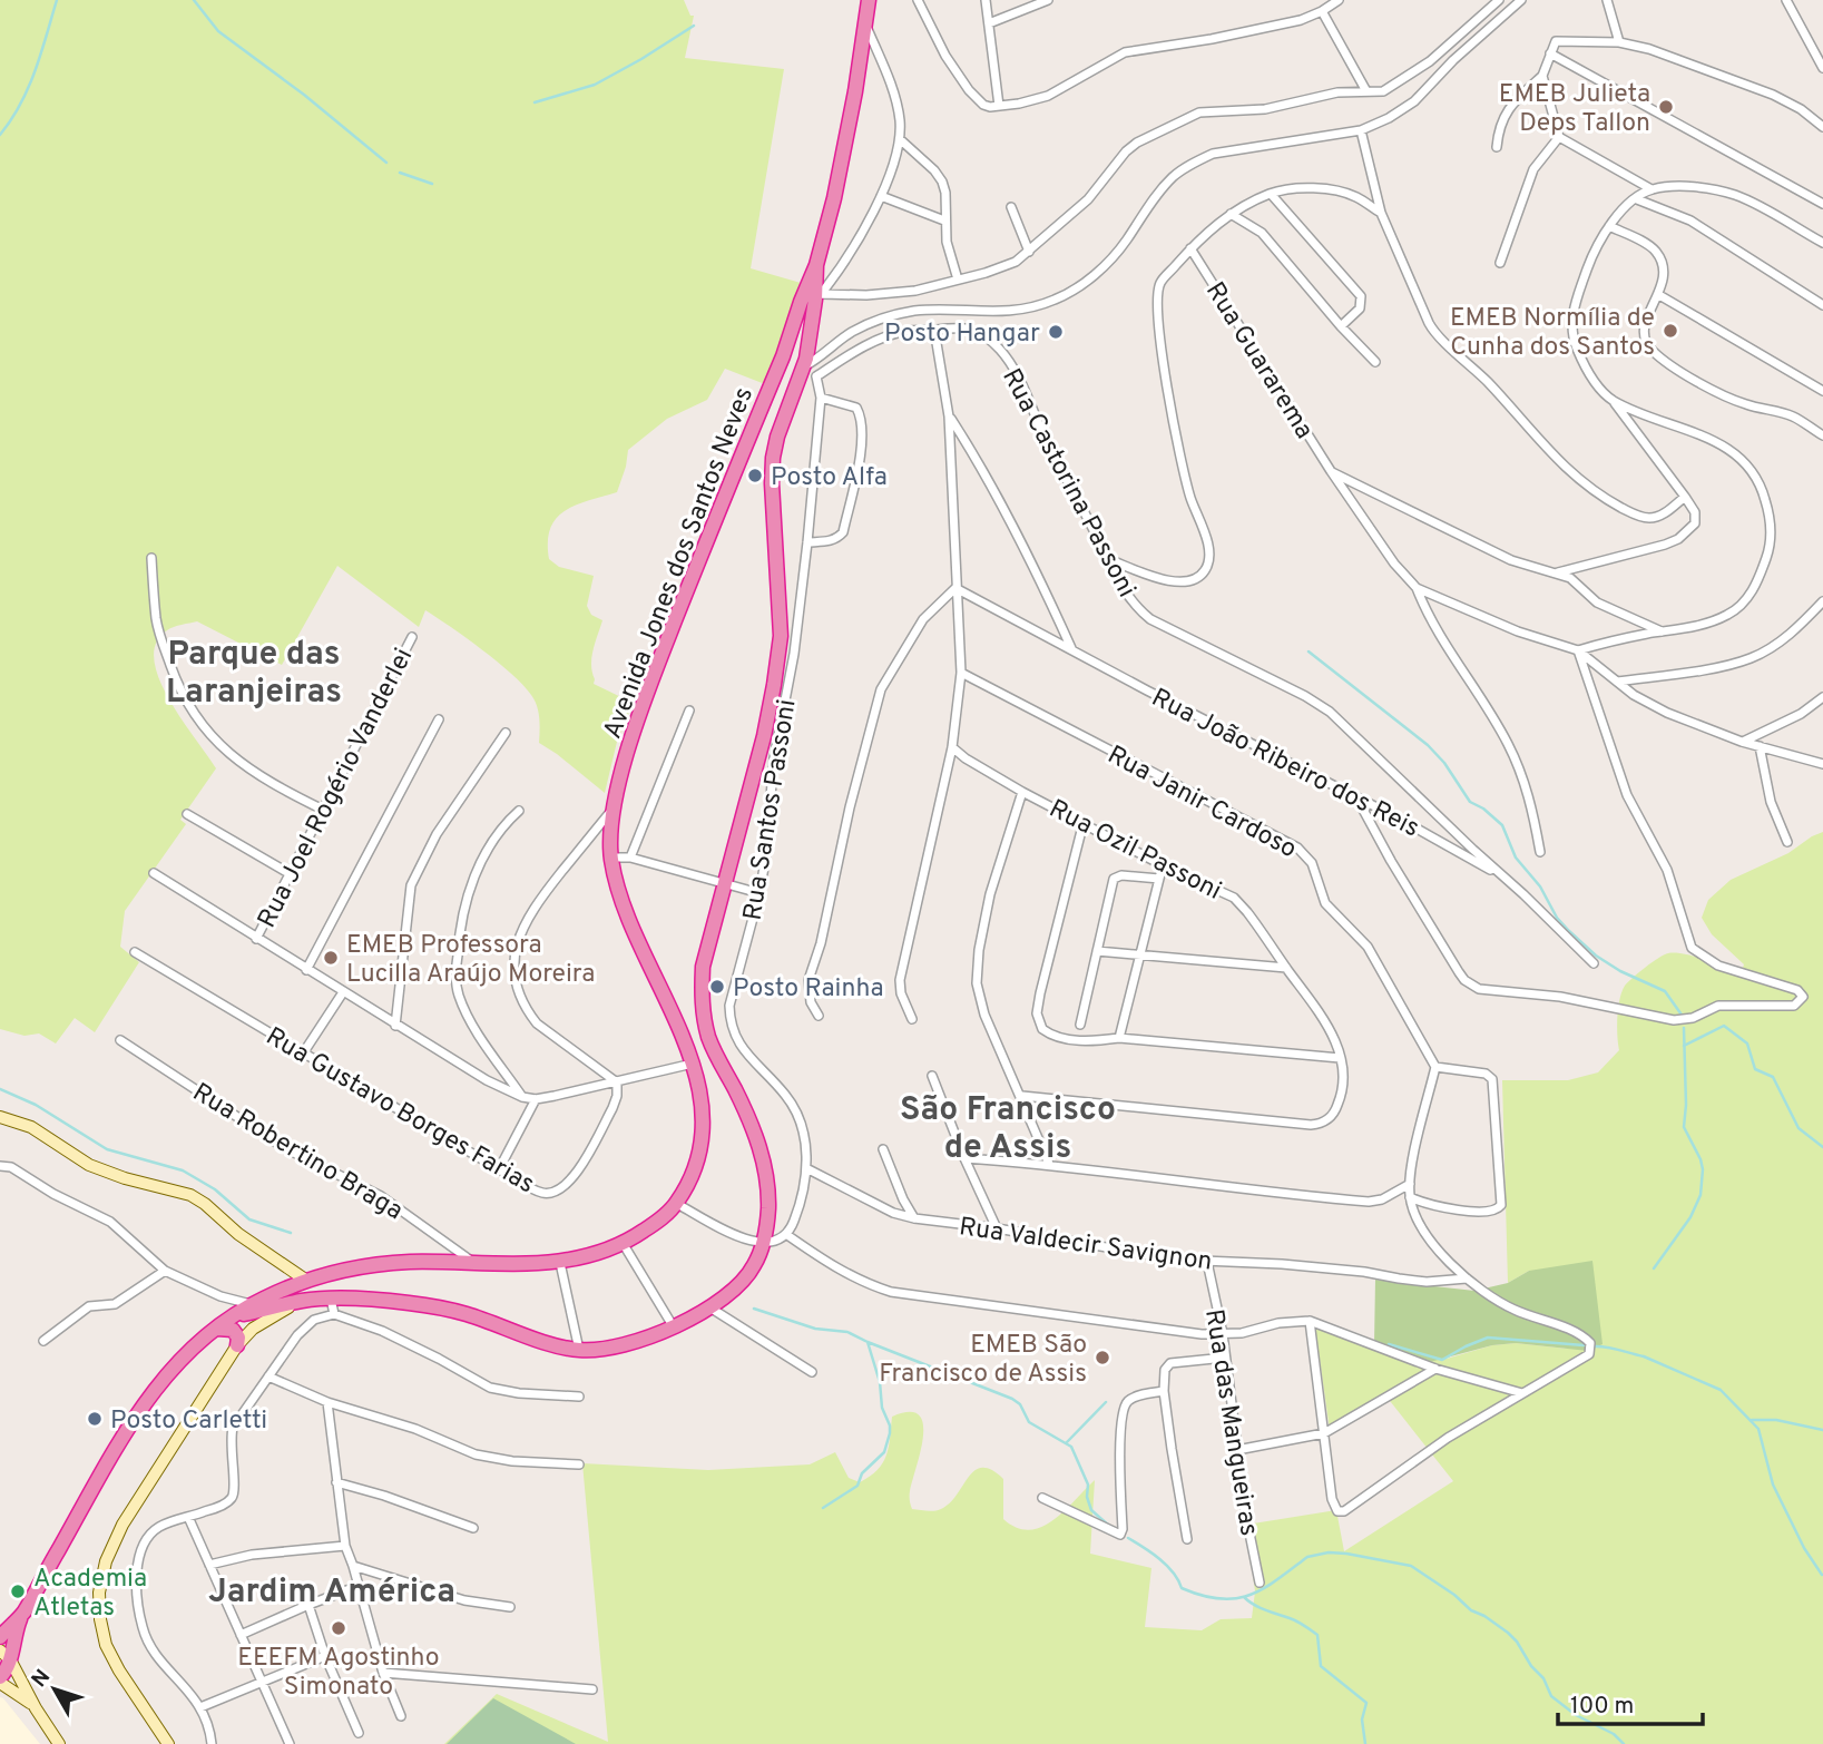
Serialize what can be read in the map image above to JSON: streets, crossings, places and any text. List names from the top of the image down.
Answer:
{
  "streets": {
    "highway": ["Avenida Jones dos Santos Neves"],
    "street": [
      "Rua Guararema",
      "Rua Castorina Passoni",
      "Rua João Ribeiro dos Reis",
      "Rua Joel Rogério Vanderlei",
      "Rua Janir Cardoso",
      "Rua Santos Passoni",
      "Rua Ozil Passoni",
      "Rua Gustavo Borges Farias",
      "Rua Robertino Braga",
      "Rua Valdecir Savignon",
      "Rua das Mangueiras"
    ]
  },
  "crossings": [
    ["Rua Castorina Passoni", "Rua João Ribeiro dos Reis"],
    ["Rua Castorina Passoni", "Rua Santos Passoni"],
    ["Avenida Jones dos Santos Neves", "Rua Robertino Braga"],
    ["Rua Santos Passoni", "Rua Valdecir Savignon"],
    ["Rua Valdecir Savignon", "Rua das Mangueiras"]
  ],
  "districts": ["Parque das Laranjeiras", "São Francisco de Assis", "Jardim América"],
  "places": [
    "EMEB Julieta Deps Tallon",
    "EMEB Normília de Cunha dos Santos",
    "Posto Hangar",
    "Posto Alfa",
    "EMEB Professora Lucilla Araújo Moreira",
    "Posto Rainha",
    "EMEB São Francisco de Assis",
    "Posto Carletti",
    "Academia Atletas",
    "EEEFM Agostinho Simonato"
  ],
  "scale_bar": "100 m",
  "north": "top left"
}
